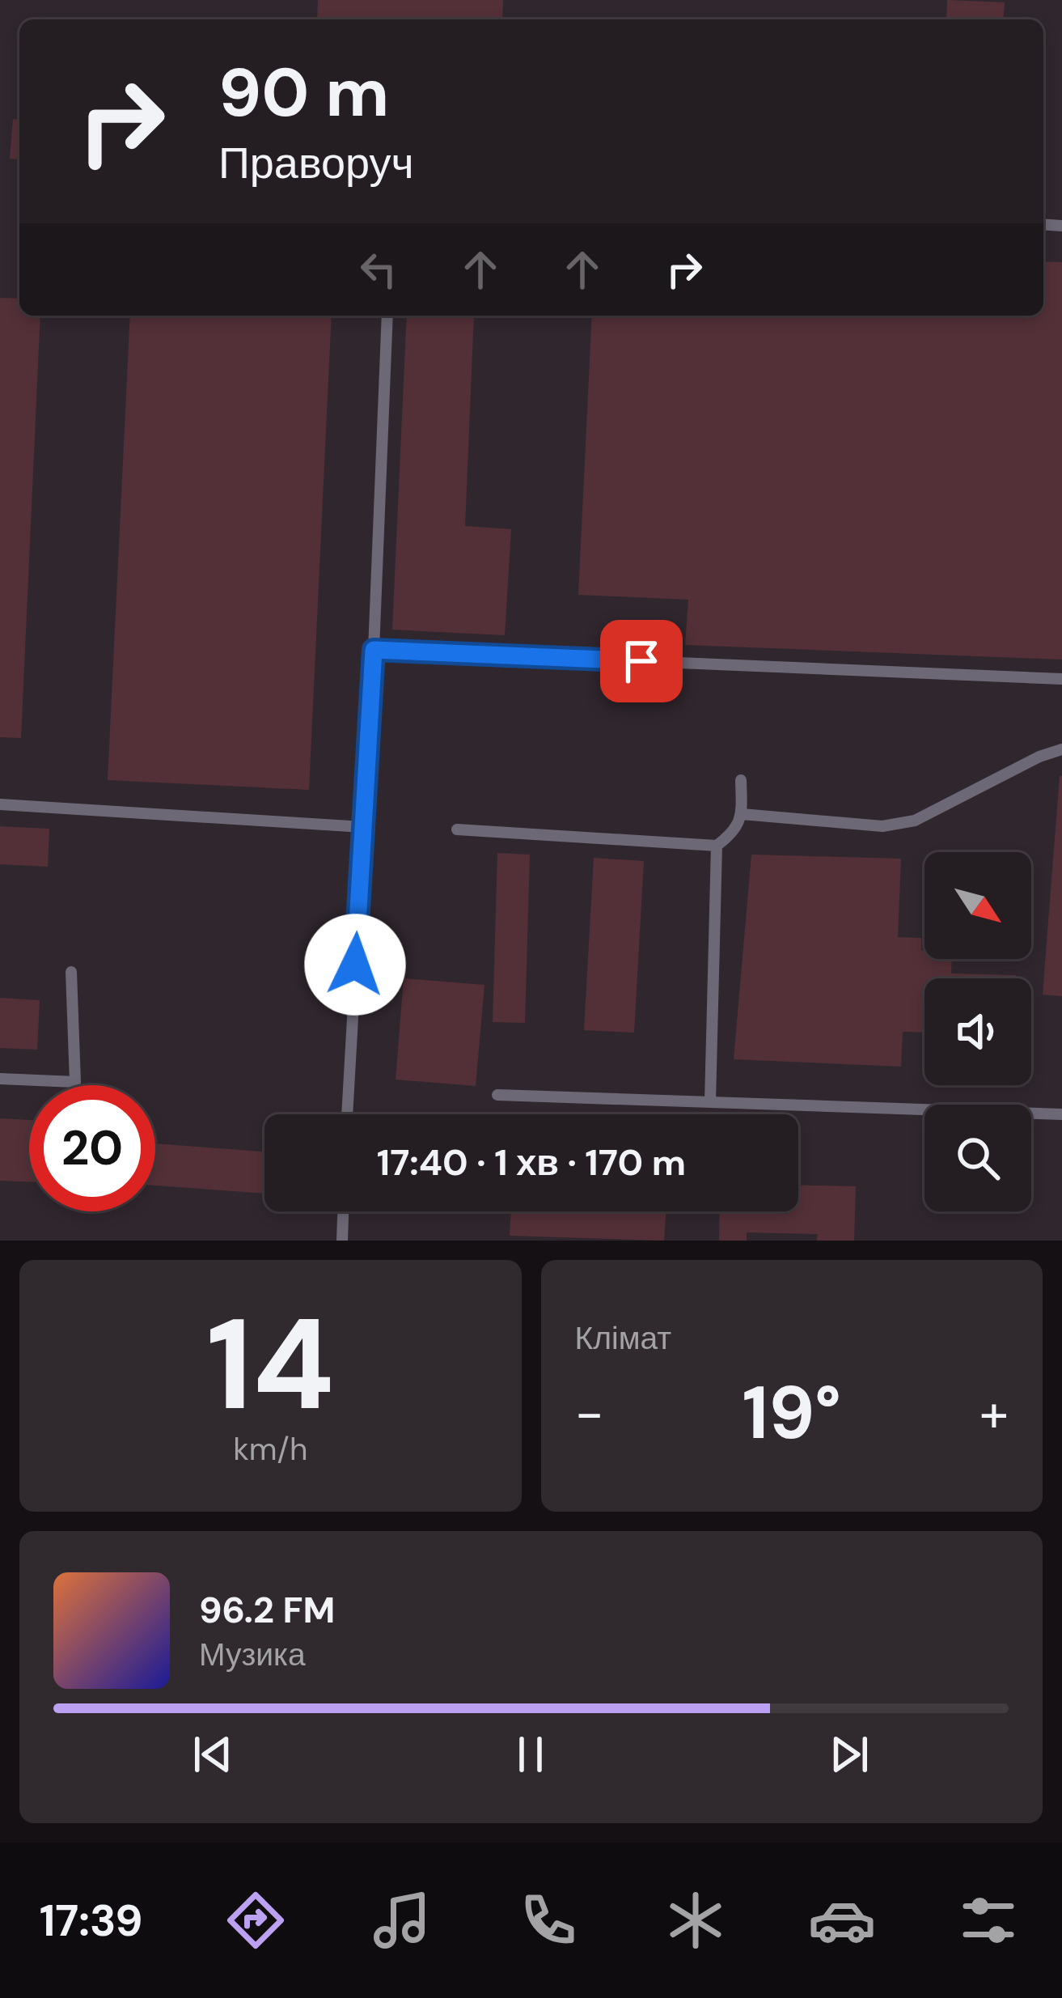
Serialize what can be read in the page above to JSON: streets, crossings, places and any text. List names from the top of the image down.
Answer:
{
  "north": "bottom right",
  "page": {
    "turn": ["90 m", "Праворуч"],
    "limit": "20",
    "trip": "17:40 · 1 хв · 170 m",
    "tile": [
      ["14", "km/h"],
      "Клімат"
    ],
    "heat": ["−", "19°", "+"],
    "song": ["96.2 FM", "Музика"],
    "tabs": "17:39"
  }
}
